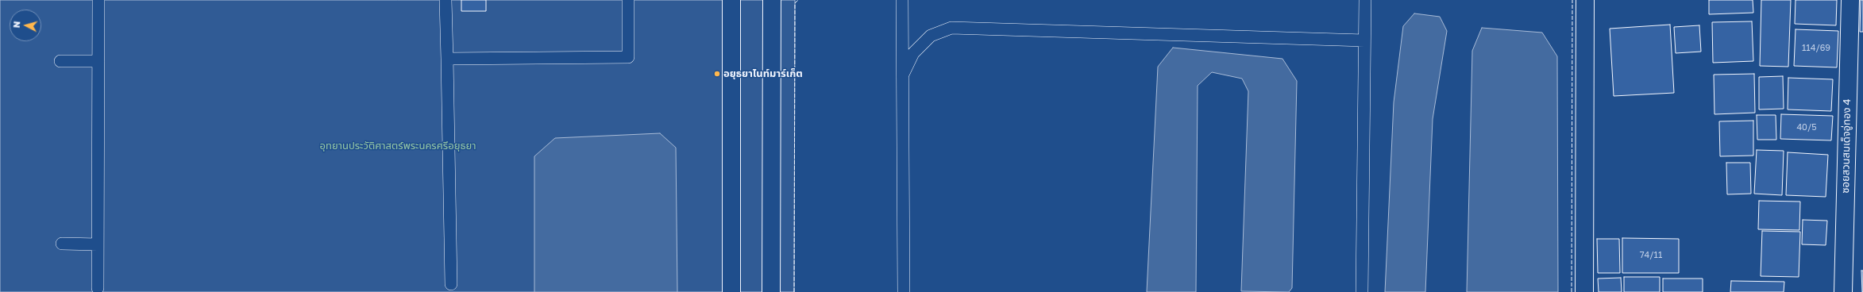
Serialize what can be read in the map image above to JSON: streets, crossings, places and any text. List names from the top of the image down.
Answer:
{
  "streets": {
    "street": ["ซอยสวนสมเด็จอู่ทอง 4"]
  },
  "parks": ["อุทยานประวัติศาสตร์พระนครศรีอยุธยา"],
  "places": ["อยุธยาไนท์มาร์เก็ต"],
  "house_numbers": ["114/69", "40/5", "74/11"],
  "north": "left"
}
